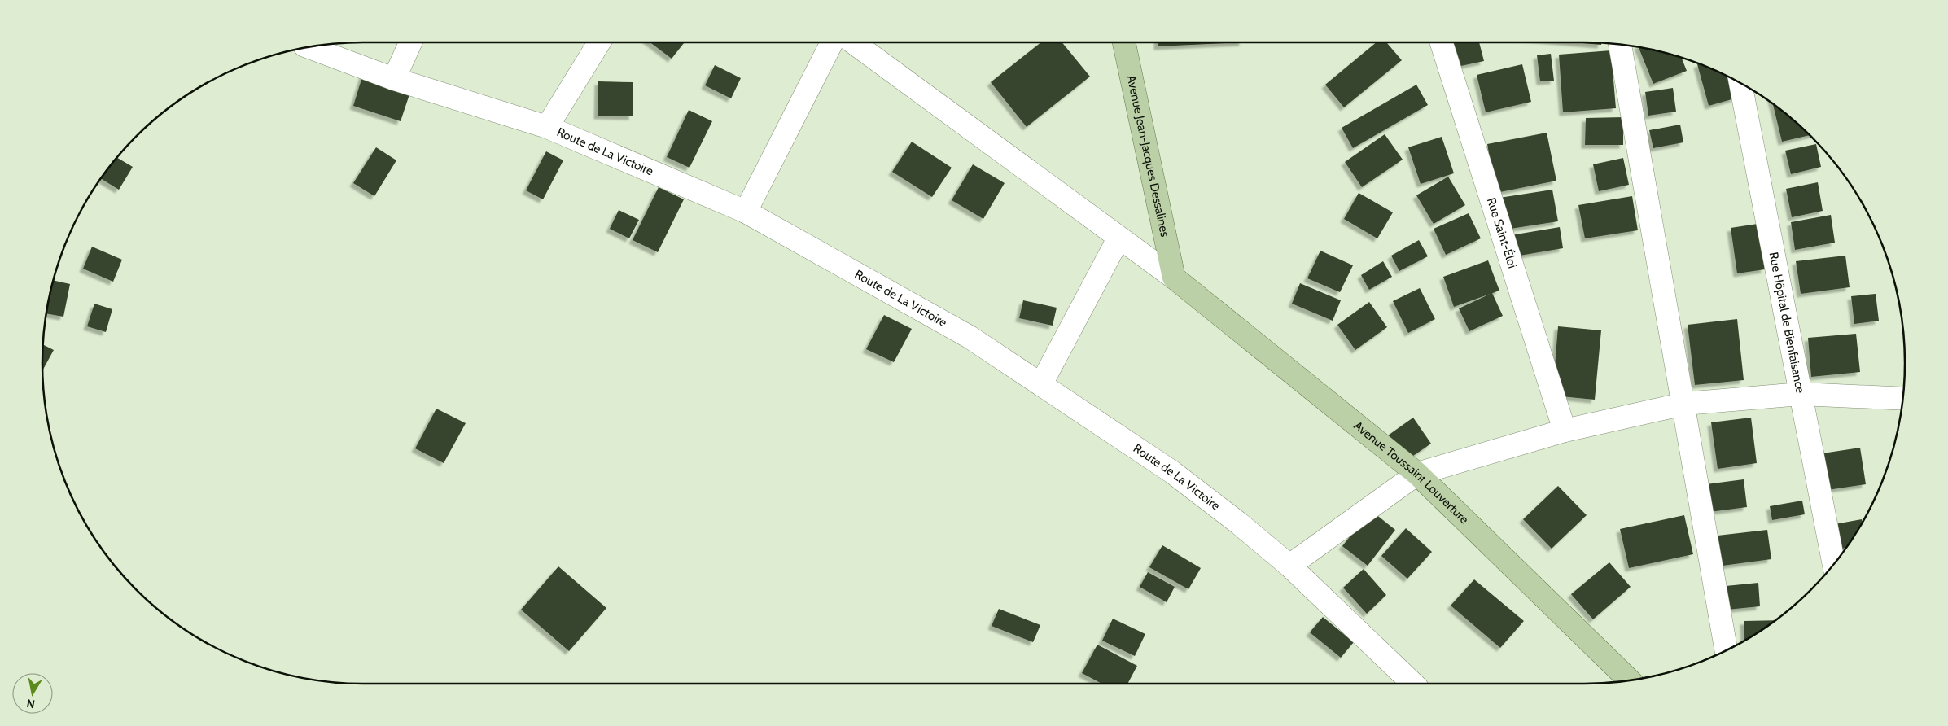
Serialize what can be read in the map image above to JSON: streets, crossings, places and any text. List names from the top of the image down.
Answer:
{
  "streets": {
    "main road": ["Avenue Jean-Jacques Dessalines", "Avenue Toussaint Louverture"],
    "street": ["Route de La Victoire", "Rue Saint-Éloi", "Rue Hôpital de Bienfaisance"]
  },
  "crossings": [
    ["Avenue Jean-Jacques Dessalines", "Avenue Toussaint Louverture"]
  ],
  "north": "bottom"
}
